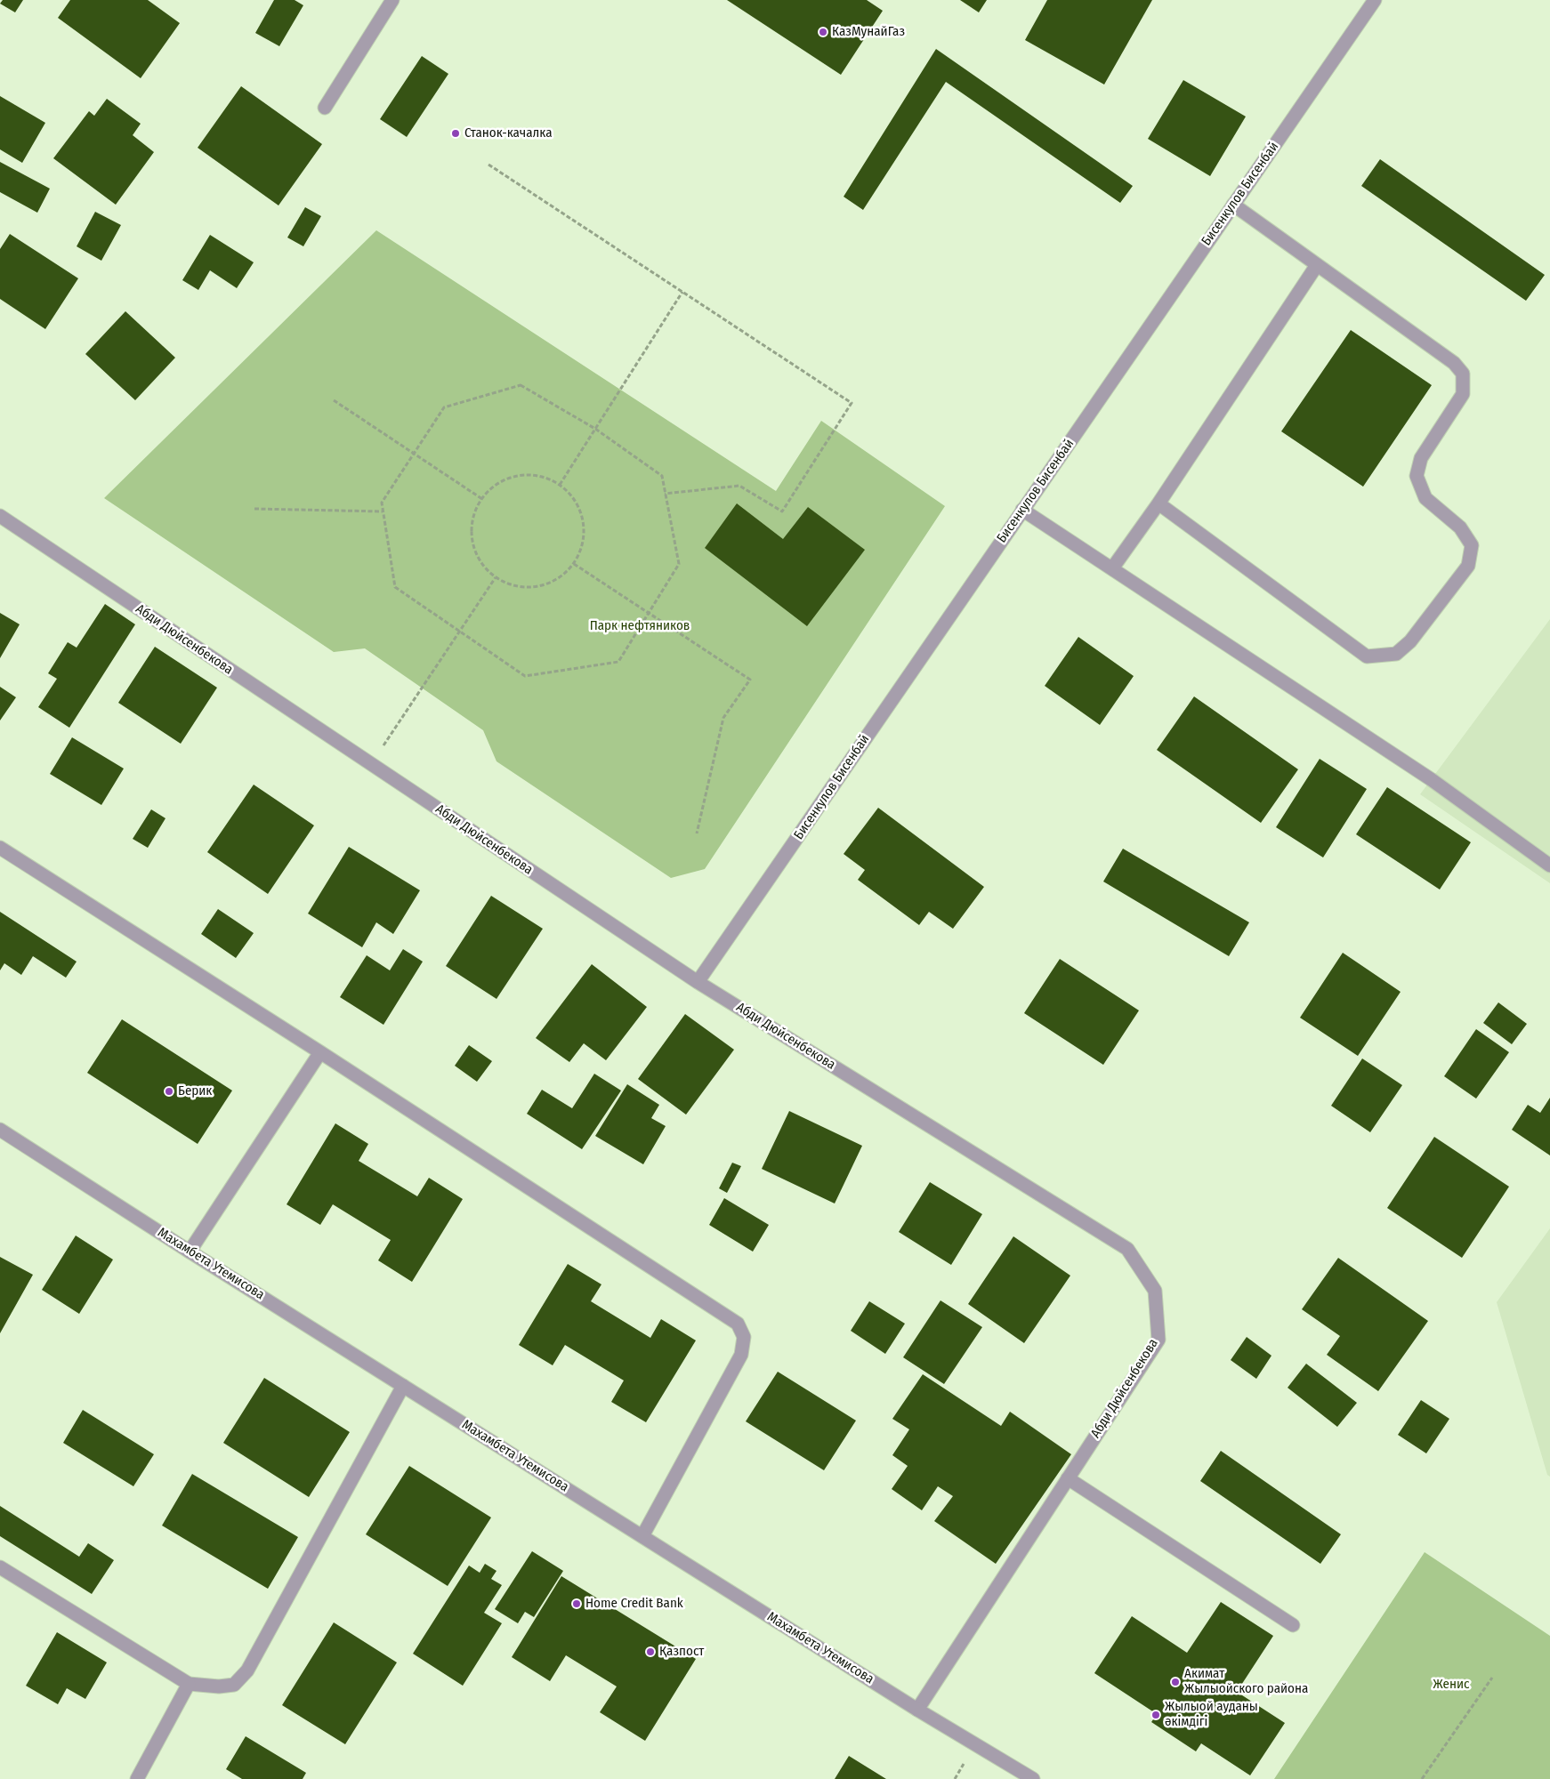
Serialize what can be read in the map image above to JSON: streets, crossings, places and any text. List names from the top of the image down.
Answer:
{
  "streets": {
    "street": ["Бисенкулов Бисенбай", "Абди Дюйсенбекова", "Махамбета Утемисова"]
  },
  "crossings": [
    ["Бисенкулов Бисенбай", "Абди Дюйсенбекова"],
    ["Абди Дюйсенбекова", "Махамбета Утемисова"]
  ],
  "parks": ["Парк нефтяников", "Женис"],
  "places": [
    "КазМунайГаз",
    "Станок-качалка",
    "Берик",
    "Home Credit Bank",
    "Қазпост",
    "Акимат Жылыойского района",
    "Жылыой ауданы әкімдігі"
  ]
}
